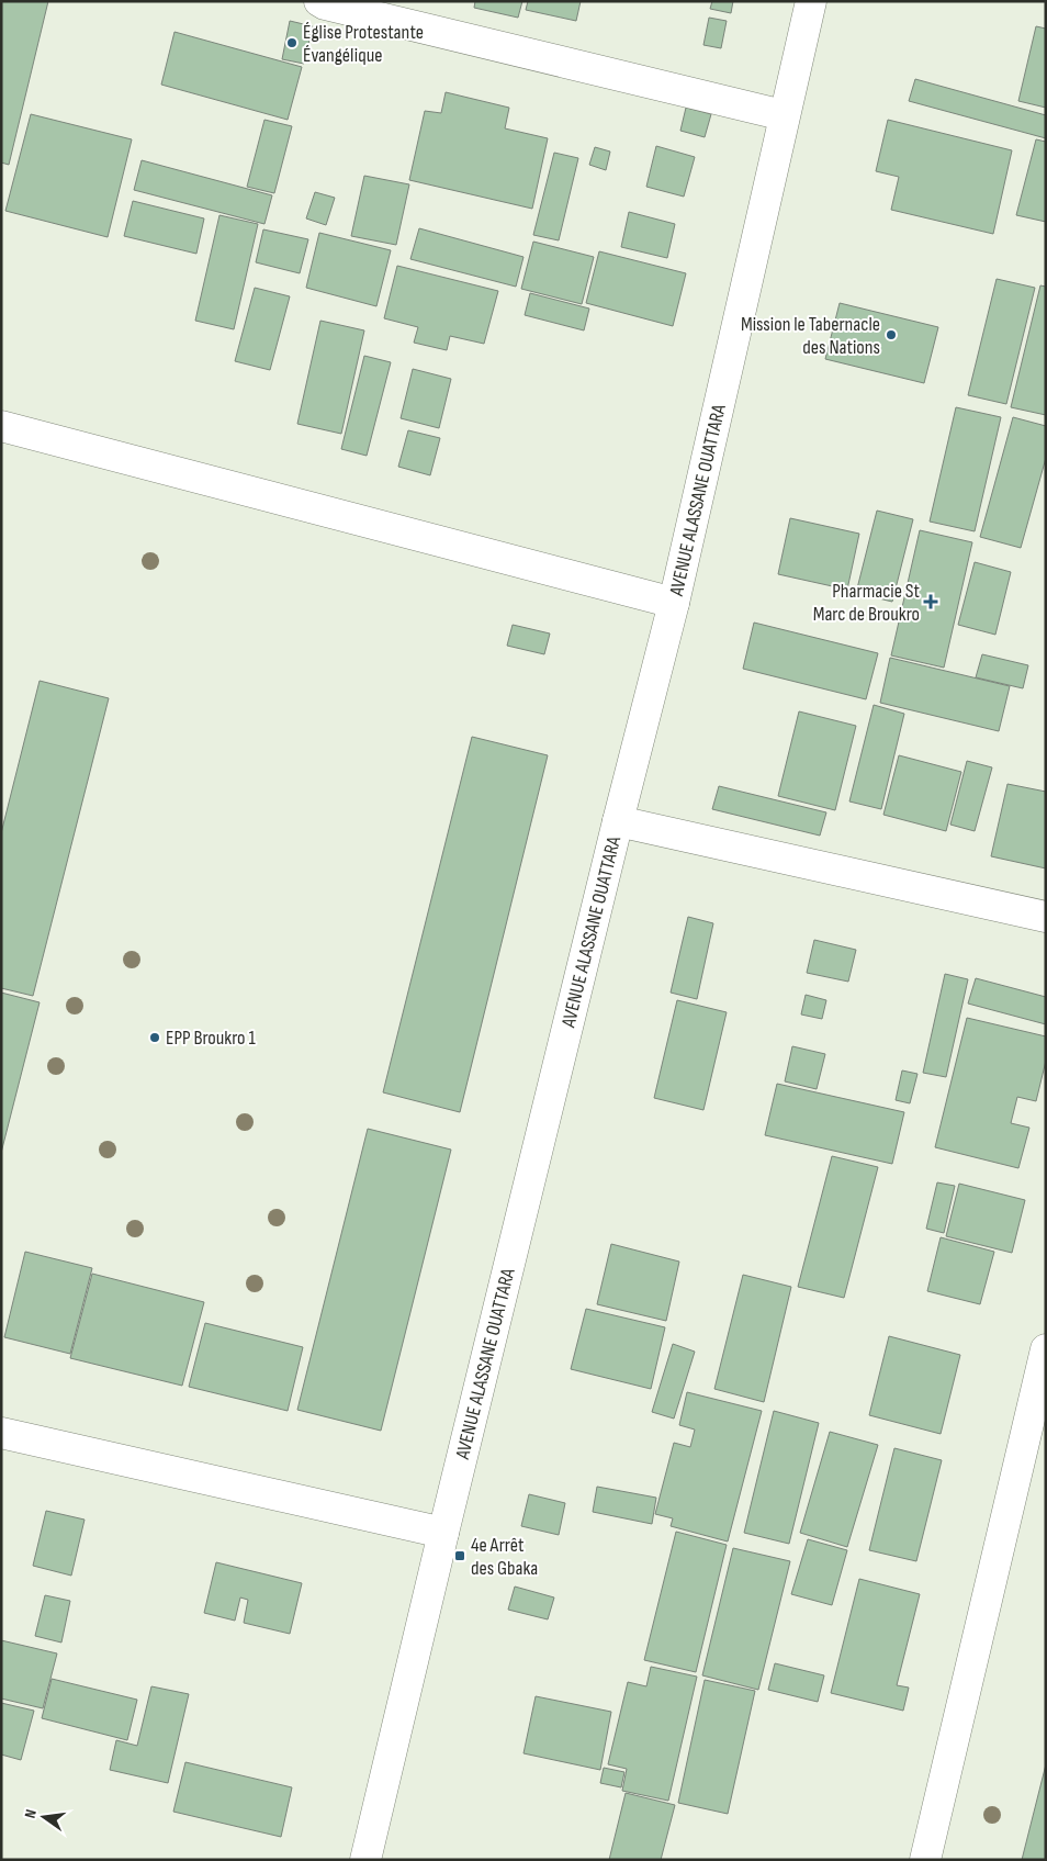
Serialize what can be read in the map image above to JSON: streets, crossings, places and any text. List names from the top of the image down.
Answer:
{
  "streets": {
    "street": ["AVENUE ALASSANE OUATTARA"]
  },
  "places": {
    "other": ["Église Protestante Évangélique", "Mission le Tabernacle des Nations", "EPP Broukro 1"],
    "health": ["Pharmacie St Marc de Broukro"],
    "transit": ["4e Arrêt des Gbaka"]
  },
  "north": "left"
}
